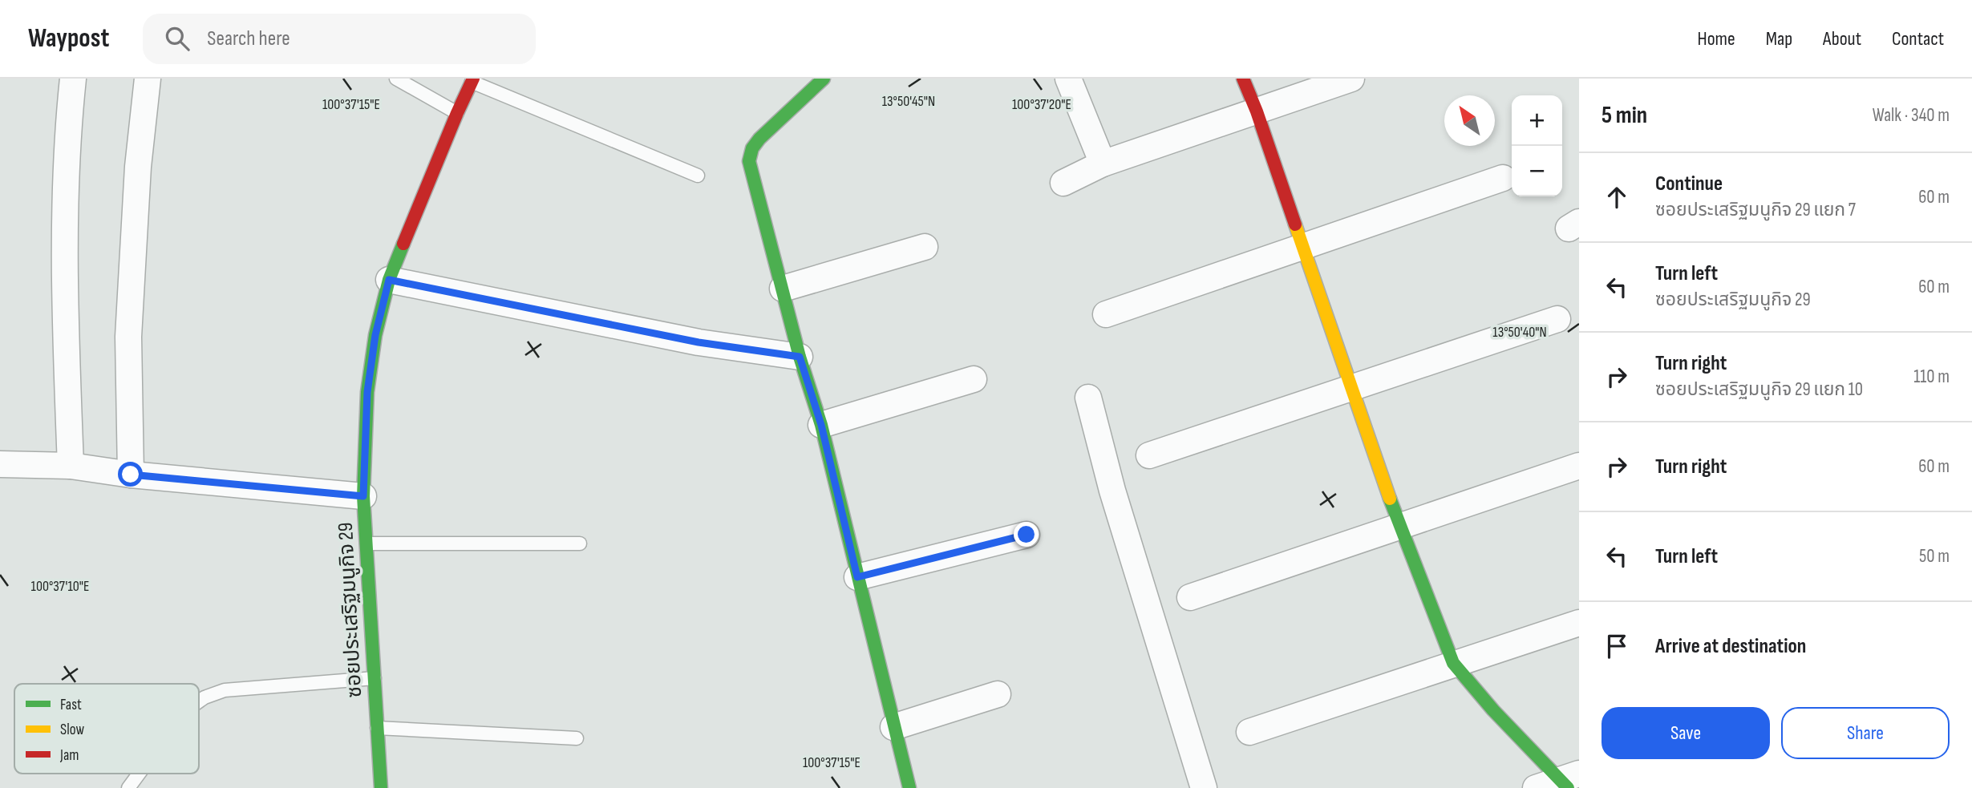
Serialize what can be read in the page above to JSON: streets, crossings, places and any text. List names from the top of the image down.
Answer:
{
  "streets": {
    "street": ["ซอยประเสริฐมนูกิจ 29"]
  },
  "legend": ["Fast", "Slow", "Jam"],
  "north": "top left",
  "page": {
    "header": "Waypost",
    "search": "Search here",
    "nav": [
      "Home",
      "Map",
      "About",
      "Contact"
    ],
    "heading": ["5 min", "Walk · 340 m"],
    "map_buttons": ["+", "−"],
    "list": [
      ["Continue", "ซอยประเสริฐมนูกิจ 29 แยก 7", "60 m"],
      ["Turn left", "ซอยประเสริฐมนูกิจ 29", "60 m"],
      ["Turn right", "ซอยประเสริฐมนูกิจ 29 แยก 10", "110 m"],
      ["Turn right", "60 m"],
      ["Turn left", "50 m"],
      "Arrive at destination"
    ],
    "buttons": ["Save", "Share"]
  },
  "coordinates": [
    "13°50'45\"N",
    "100°37'20\"E",
    "100°37'15\"E",
    "13°50'40\"N",
    "100°37'10\"E"
  ]
}
